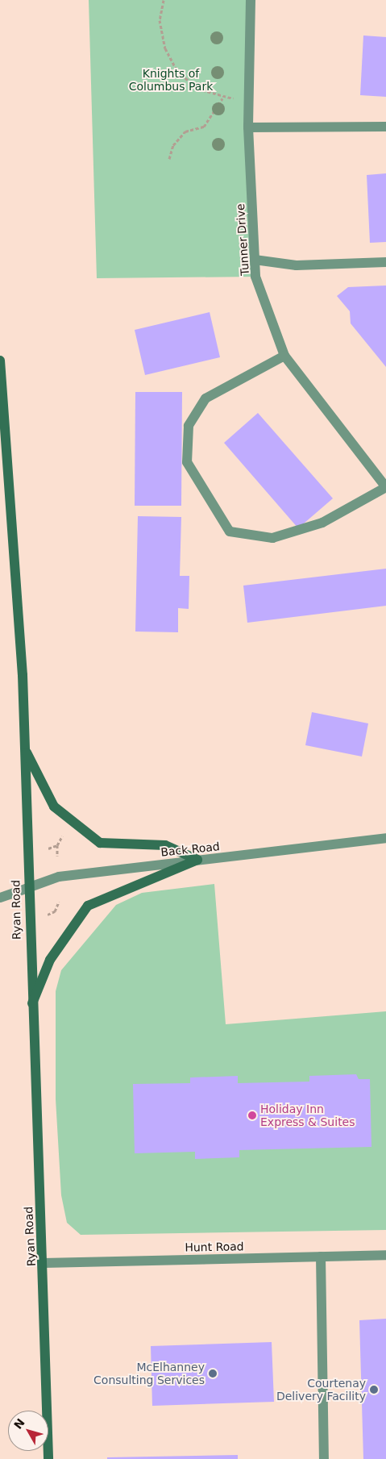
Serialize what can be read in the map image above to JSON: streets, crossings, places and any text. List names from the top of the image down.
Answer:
{
  "streets": {
    "main road": ["Ryan Road"],
    "street": ["Tunner Drive", "Back Road", "Hunt Road"]
  },
  "crossings": [
    ["Back Road", "Ryan Road"],
    ["Ryan Road", "Hunt Road"]
  ],
  "parks": ["Knights of Columbus Park"],
  "places": ["Holiday Inn Express & Suites", "McElhanney Consulting Services", "Courtenay Delivery Facility"],
  "north": "top left"
}
